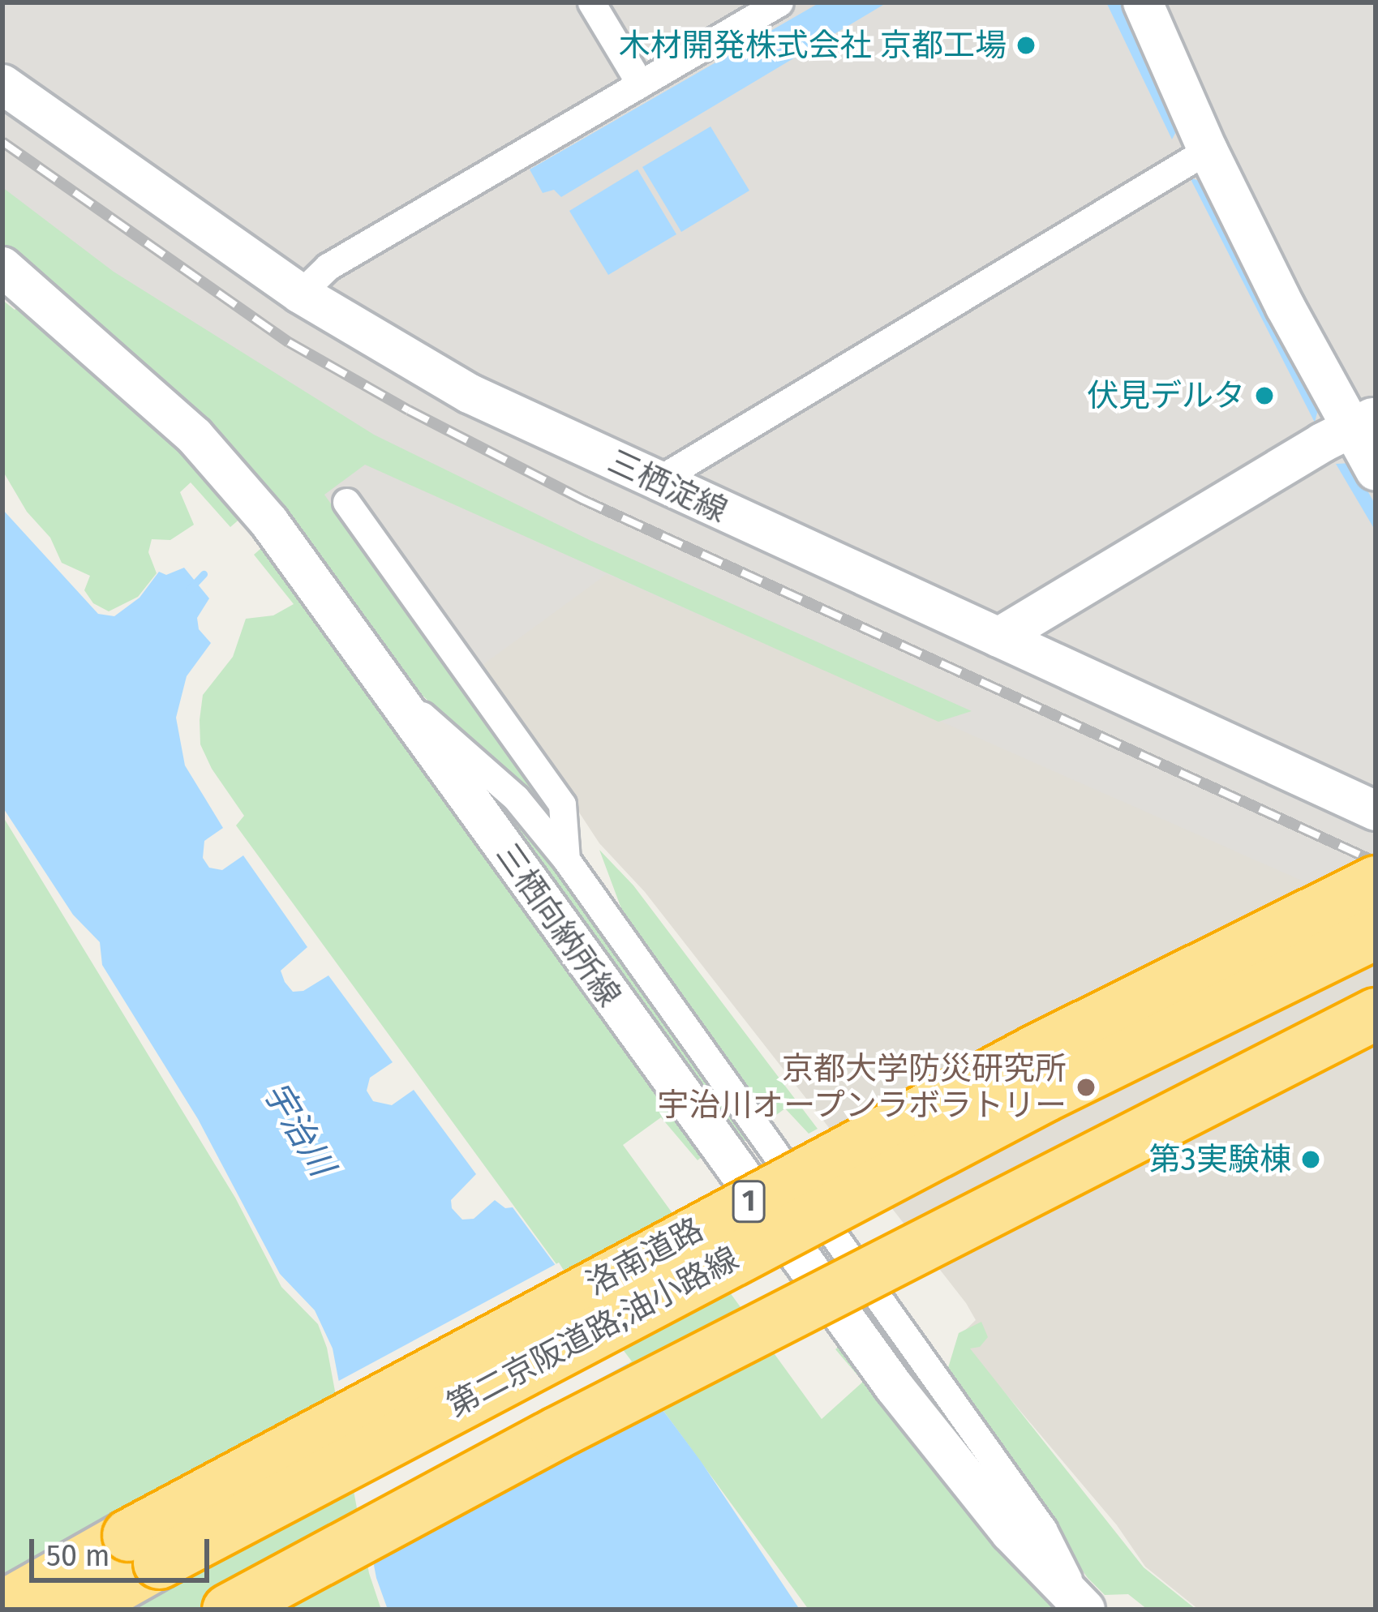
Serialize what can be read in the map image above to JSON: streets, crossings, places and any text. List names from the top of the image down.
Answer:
{
  "streets": {
    "highway": ["1", "洛南道路", "第二京阪道路;油小路線"],
    "street": ["三栖淀線", "三栖向納所線"]
  },
  "water": ["宇治川"],
  "places": [
    "木材開発株式会社 京都工場",
    "伏見デルタ",
    "京都大学防災研究所 宇治川オープンラボラトリー",
    "第3実験棟"
  ],
  "scale_bar": "50 m"
}
